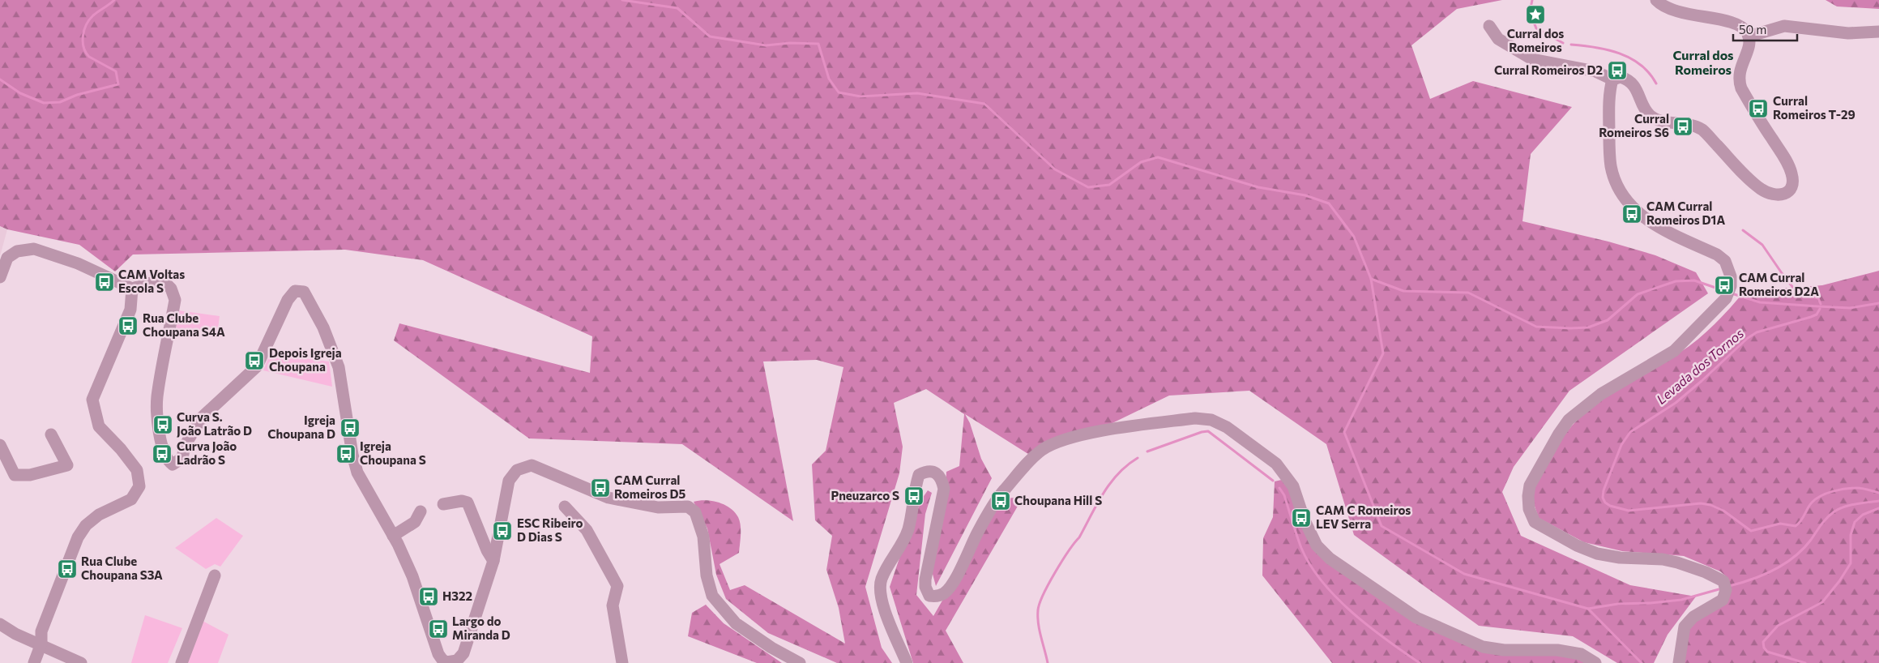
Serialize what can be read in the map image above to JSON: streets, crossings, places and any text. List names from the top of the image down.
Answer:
{
  "districts": ["Curral dos Romeiros"],
  "water": ["Levada dos Tornos"],
  "places": {
    "place": ["Curral dos Romeiros"],
    "bus stop": [
      "Curral Romeiros D2",
      "Curral Romeiros T-29",
      "Curral Romeiros S6",
      "CAM Curral Romeiros D1A",
      "CAM Voltas Escola S",
      "CAM Curral Romeiros D2A",
      "Rua Clube Choupana S4A",
      "Depois Igreja Choupana",
      "Curva S. João Latrão D",
      "Igreja Choupana D",
      "Curva João Ladrão S",
      "Igreja Choupana S",
      "CAM Curral Romeiros D5",
      "Pneuzarco S",
      "Choupana Hill S",
      "CAM C Romeiros LEV Serra",
      "ESC Ribeiro D Dias S",
      "Rua Clube Choupana S3A",
      "H322",
      "Largo do Miranda D"
    ]
  },
  "scale_bar": "50 m"
}
